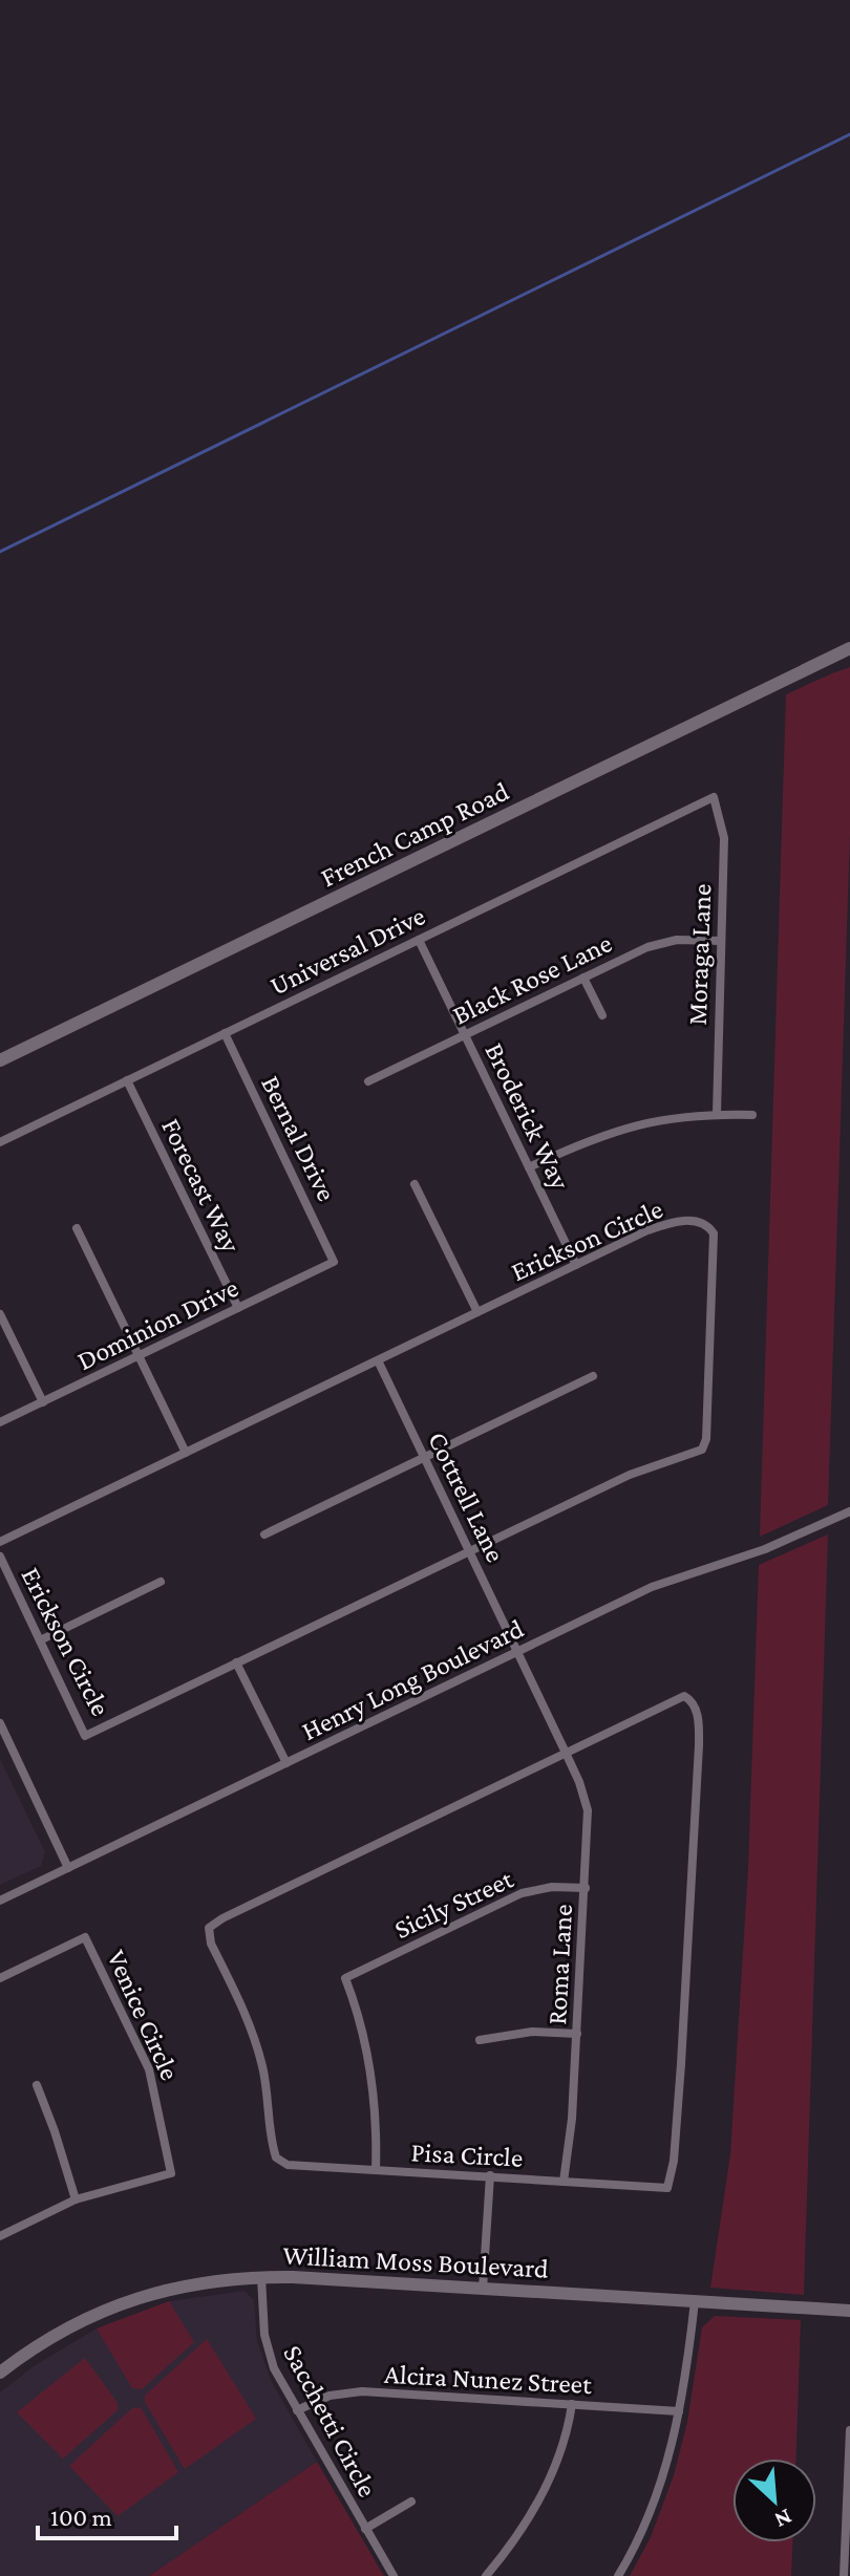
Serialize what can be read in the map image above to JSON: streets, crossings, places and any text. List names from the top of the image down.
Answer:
{
  "streets": {
    "street": [
      "French Camp Road",
      "Universal Drive",
      "Moraga Lane",
      "Black Rose Lane",
      "Broderick Way",
      "Bernal Drive",
      "Forecast Way",
      "Erickson Circle",
      "Dominion Drive",
      "Cottrell Lane",
      "Henry Long Boulevard",
      "Sicily Street",
      "Roma Lane",
      "Venice Circle",
      "Pisa Circle",
      "William Moss Boulevard",
      "Alcira Nunez Street",
      "Sacchetti Circle"
    ]
  },
  "crossings": [
    ["Universal Drive", "Moraga Lane"],
    ["Universal Drive", "Broderick Way"],
    ["Universal Drive", "Bernal Drive"],
    ["Universal Drive", "Forecast Way"],
    ["Moraga Lane", "Black Rose Lane"],
    ["Black Rose Lane", "Broderick Way"],
    ["Broderick Way", "Erickson Circle"],
    ["Bernal Drive", "Dominion Drive"],
    ["Forecast Way", "Dominion Drive"],
    ["Erickson Circle", "Cottrell Lane"],
    ["Cottrell Lane", "Henry Long Boulevard"],
    ["Sicily Street", "Roma Lane"],
    ["Sicily Street", "Pisa Circle"],
    ["Roma Lane", "Pisa Circle"],
    ["William Moss Boulevard", "Sacchetti Circle"],
    ["Alcira Nunez Street", "Sacchetti Circle"]
  ],
  "scale_bar": "100 m",
  "north": "bottom right"
}
